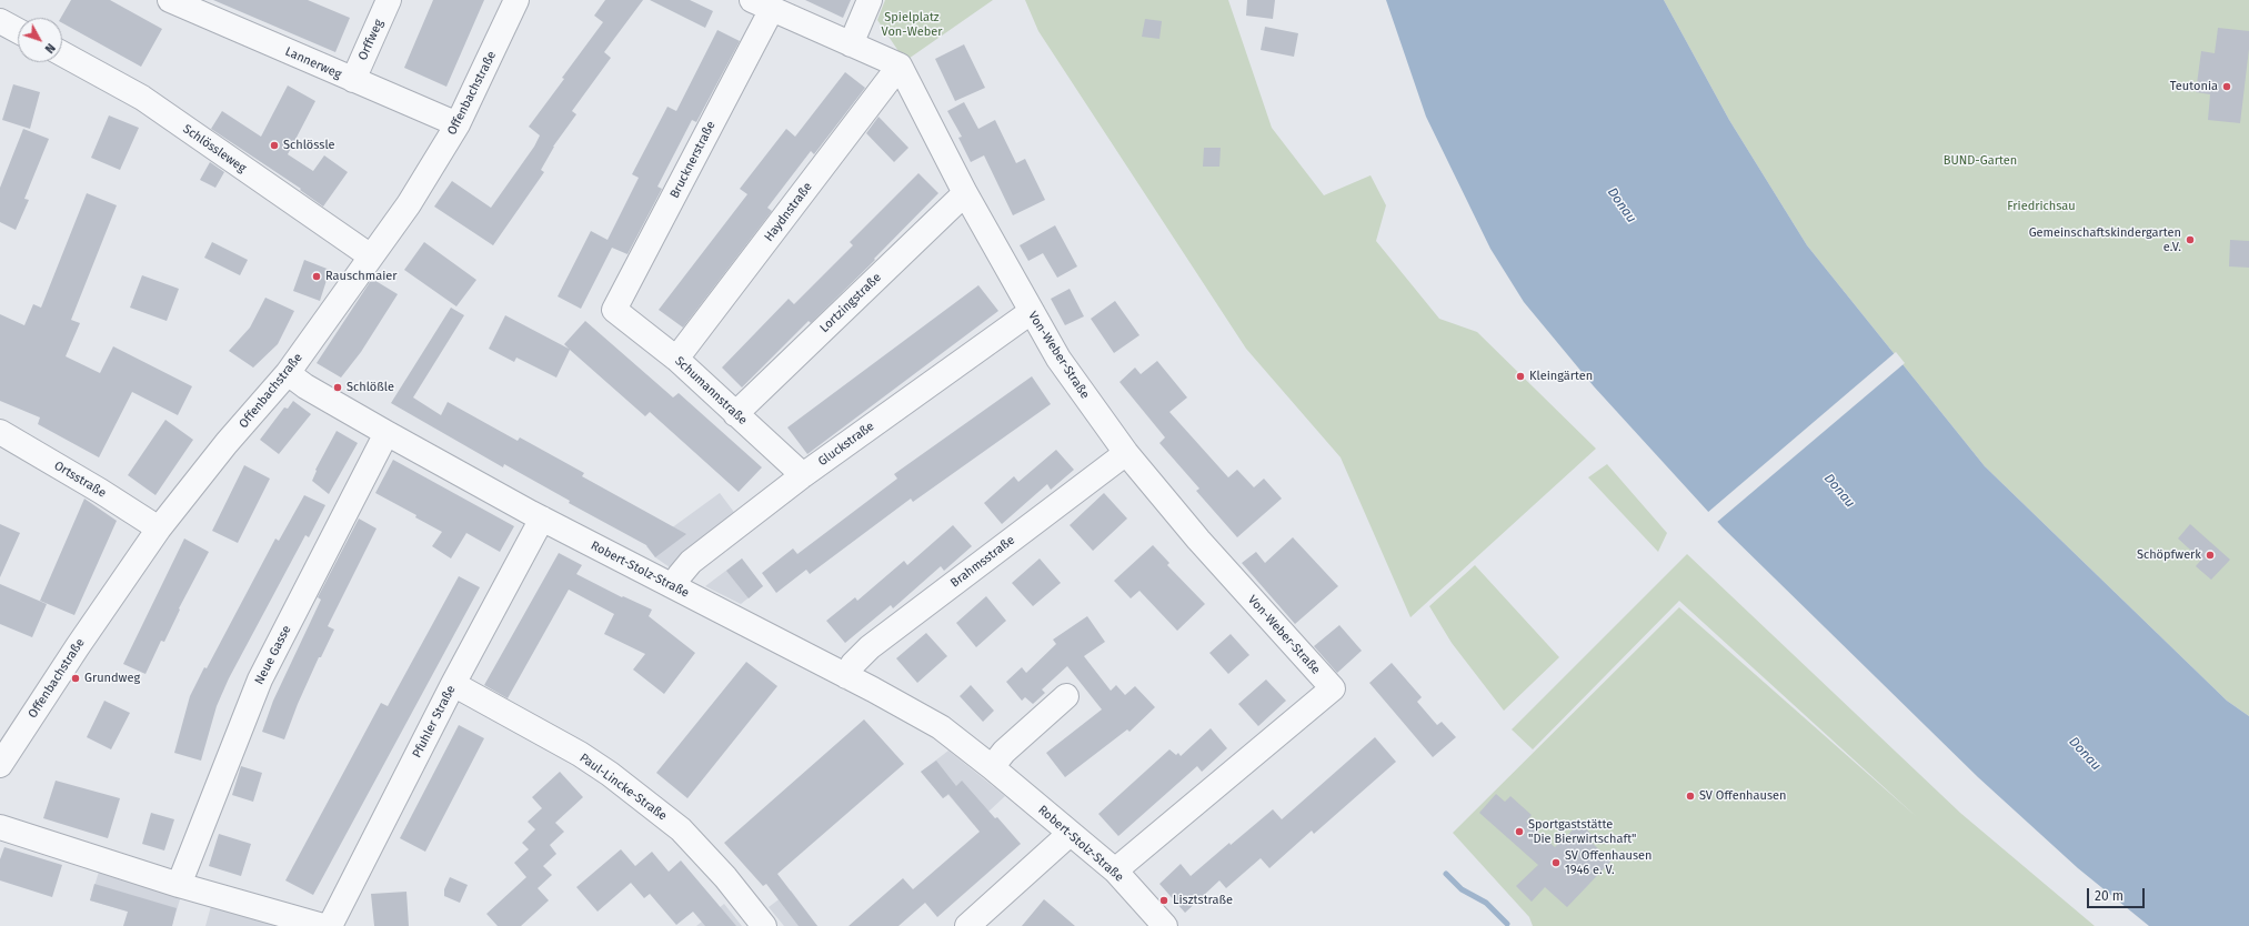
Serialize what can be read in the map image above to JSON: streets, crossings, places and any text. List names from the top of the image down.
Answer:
{
  "streets": {
    "street": [
      "Orffweg",
      "Lannerweg",
      "Offenbachstraße",
      "Schlössleweg",
      "Brucknerstraße",
      "Haydnstraße",
      "Lortzingstraße",
      "Von-Weber-Straße",
      "Schumannstraße",
      "Gluckstraße",
      "Ortsstraße",
      "Brahmsstraße",
      "Robert-Stolz-Straße",
      "Neue Gasse",
      "Pfuhler Straße",
      "Paul-Lincke-Straße"
    ]
  },
  "crossings": [
    ["Orffweg", "Lannerweg"],
    ["Lannerweg", "Offenbachstraße"],
    ["Offenbachstraße", "Schlössleweg"],
    ["Offenbachstraße", "Ortsstraße"],
    ["Offenbachstraße", "Robert-Stolz-Straße"],
    ["Brucknerstraße", "Schumannstraße"],
    ["Haydnstraße", "Von-Weber-Straße"],
    ["Haydnstraße", "Schumannstraße"],
    ["Lortzingstraße", "Von-Weber-Straße"],
    ["Lortzingstraße", "Schumannstraße"],
    ["Von-Weber-Straße", "Gluckstraße"],
    ["Von-Weber-Straße", "Brahmsstraße"],
    ["Von-Weber-Straße", "Robert-Stolz-Straße"],
    ["Schumannstraße", "Gluckstraße"],
    ["Gluckstraße", "Robert-Stolz-Straße"],
    ["Brahmsstraße", "Robert-Stolz-Straße"],
    ["Robert-Stolz-Straße", "Neue Gasse"],
    ["Robert-Stolz-Straße", "Pfuhler Straße"],
    ["Pfuhler Straße", "Paul-Lincke-Straße"]
  ],
  "water": ["Donau"],
  "parks": ["Spielplatz Von-Weber", "BUND-Garten", "Friedrichsau"],
  "places": [
    "Teutonia",
    "Schlössle",
    "Gemeinschaftskindergarten e.V.",
    "Rauschmaier",
    "Kleingärten",
    "Schlößle",
    "Schöpfwerk",
    "Grundweg",
    "SV Offenhausen",
    "Sportgaststätte \"Die Bierwirtschaft\"",
    "SV Offenhausen 1946 e. V.",
    "Lisztstraße"
  ],
  "scale_bar": "20 m",
  "north": "bottom right"
}
